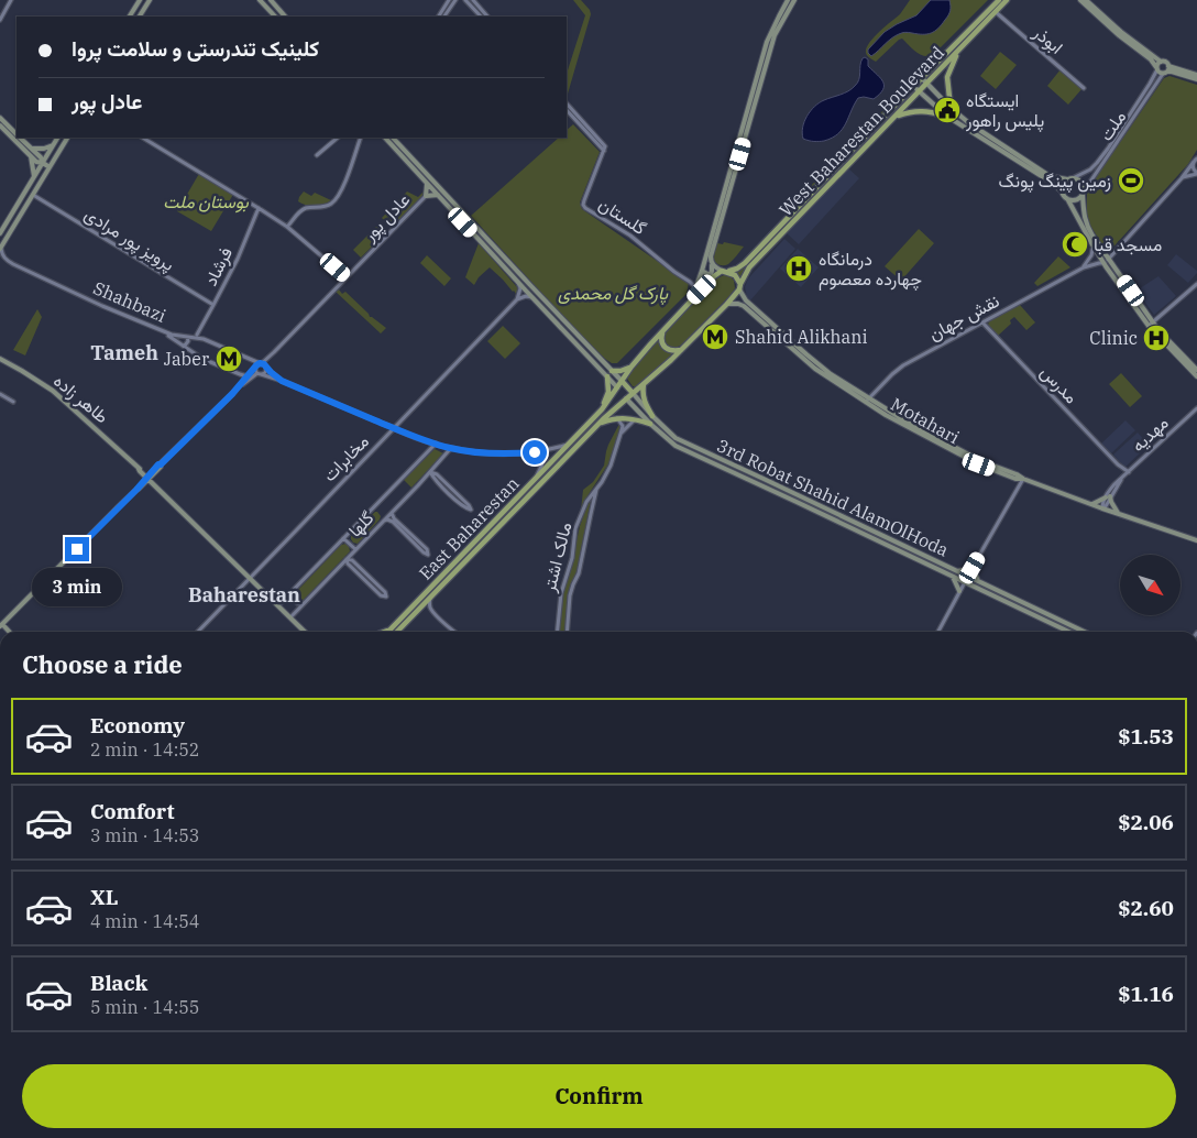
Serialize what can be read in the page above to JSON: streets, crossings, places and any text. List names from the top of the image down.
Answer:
{
  "streets": {
    "main road": [
      "West Baharestan Boulevard",
      "طاهر زاده",
      "Motahari",
      "3rd Robat Shahid AlamOlHoda",
      "East Baharestan"
    ],
    "street": [
      "ابوذر",
      "ملت",
      "گلستان",
      "عادل پور",
      "پرویز پور مرادی",
      "فرشاد",
      "Shahbazi",
      "نقش جهان",
      "مدرس",
      "مهدیه",
      "مخابرات",
      "گلها",
      "مالک اشتر"
    ]
  },
  "crossings": [
    ["ابوذر", "West Baharestan Boulevard"],
    ["West Baharestan Boulevard", "Motahari"],
    ["West Baharestan Boulevard", "East Baharestan"],
    ["عادل پور", "Shahbazi"],
    ["پرویز پور مرادی", "فرشاد"],
    ["نقش جهان", "مدرس"],
    ["نقش جهان", "Motahari"],
    ["طاهر زاده", "مخابرات"],
    ["طاهر زاده", "گلها"],
    ["3rd Robat Shahid AlamOlHoda", "East Baharestan"]
  ],
  "districts": ["Tameh", "Baharestan"],
  "parks": ["بوستان ملت", "پارک گل محمدی"],
  "places": {
    "public building": ["ایستگاه پلیس راهور"],
    "sports": ["زمین پینگ پونگ"],
    "mosque": ["مسجد قبا"],
    "hospital": ["درمانگاه چهارده معصوم", "Clinic"],
    "metro station": ["Shahid Alikhani", "Jaber"]
  },
  "north": "bottom right",
  "page": {
    "banner": ["کلینیک تندرستی و سلامت پروا", "عادل پور"],
    "bubble": "3 min",
    "heading": "Choose a ride",
    "list": [
      {
        "name": "Economy",
        "note": "2 min · 14:52",
        "value": "$1.53"
      },
      {
        "name": "Comfort",
        "note": "3 min · 14:53",
        "value": "$2.06"
      },
      {
        "name": "XL",
        "note": "4 min · 14:54",
        "value": "$2.60"
      },
      {
        "name": "Black",
        "note": "5 min · 14:55",
        "value": "$1.16"
      }
    ],
    "buttons": "Confirm"
  }
}
